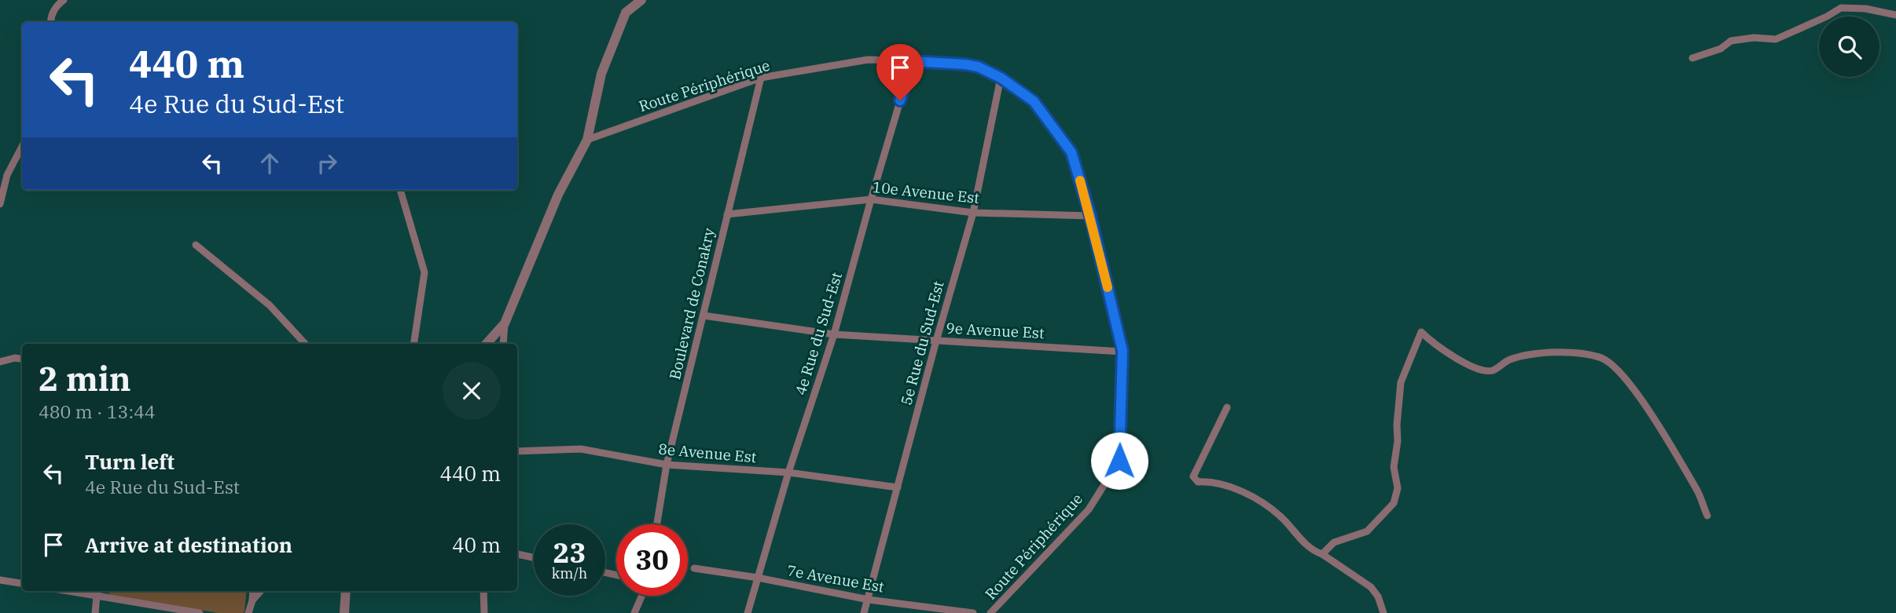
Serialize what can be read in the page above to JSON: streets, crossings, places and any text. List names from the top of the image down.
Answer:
{
  "streets": {
    "street": [
      "Route Périphérique",
      "10e Avenue Est",
      "Boulevard de Conakry",
      "9e Avenue Est",
      "4e Rue du Sud-Est",
      "5e Rue du Sud-Est",
      "8e Avenue Est",
      "7e Avenue Est"
    ]
  },
  "crossings": [
    ["Route Périphérique", "10e Avenue Est"],
    ["Route Périphérique", "Boulevard de Conakry"],
    ["Route Périphérique", "9e Avenue Est"],
    ["Route Périphérique", "4e Rue du Sud-Est"],
    ["Route Périphérique", "5e Rue du Sud-Est"],
    ["10e Avenue Est", "Boulevard de Conakry"],
    ["10e Avenue Est", "4e Rue du Sud-Est"],
    ["10e Avenue Est", "5e Rue du Sud-Est"],
    ["Boulevard de Conakry", "9e Avenue Est"],
    ["Boulevard de Conakry", "8e Avenue Est"],
    ["9e Avenue Est", "4e Rue du Sud-Est"],
    ["9e Avenue Est", "5e Rue du Sud-Est"],
    ["4e Rue du Sud-Est", "8e Avenue Est"],
    ["4e Rue du Sud-Est", "7e Avenue Est"],
    ["5e Rue du Sud-Est", "8e Avenue Est"],
    ["5e Rue du Sud-Est", "7e Avenue Est"]
  ],
  "page": {
    "turn": ["440 m", "4e Rue du Sud-Est"],
    "heading": ["2 min", "480 m · 13:44"],
    "list": [
      {
        "name": "Turn left",
        "note": "4e Rue du Sud-Est",
        "value": "440 m"
      },
      {
        "name": "Arrive at destination",
        "value": "40 m"
      }
    ],
    "speed": "23 km/h",
    "limit": "30"
  }
}
